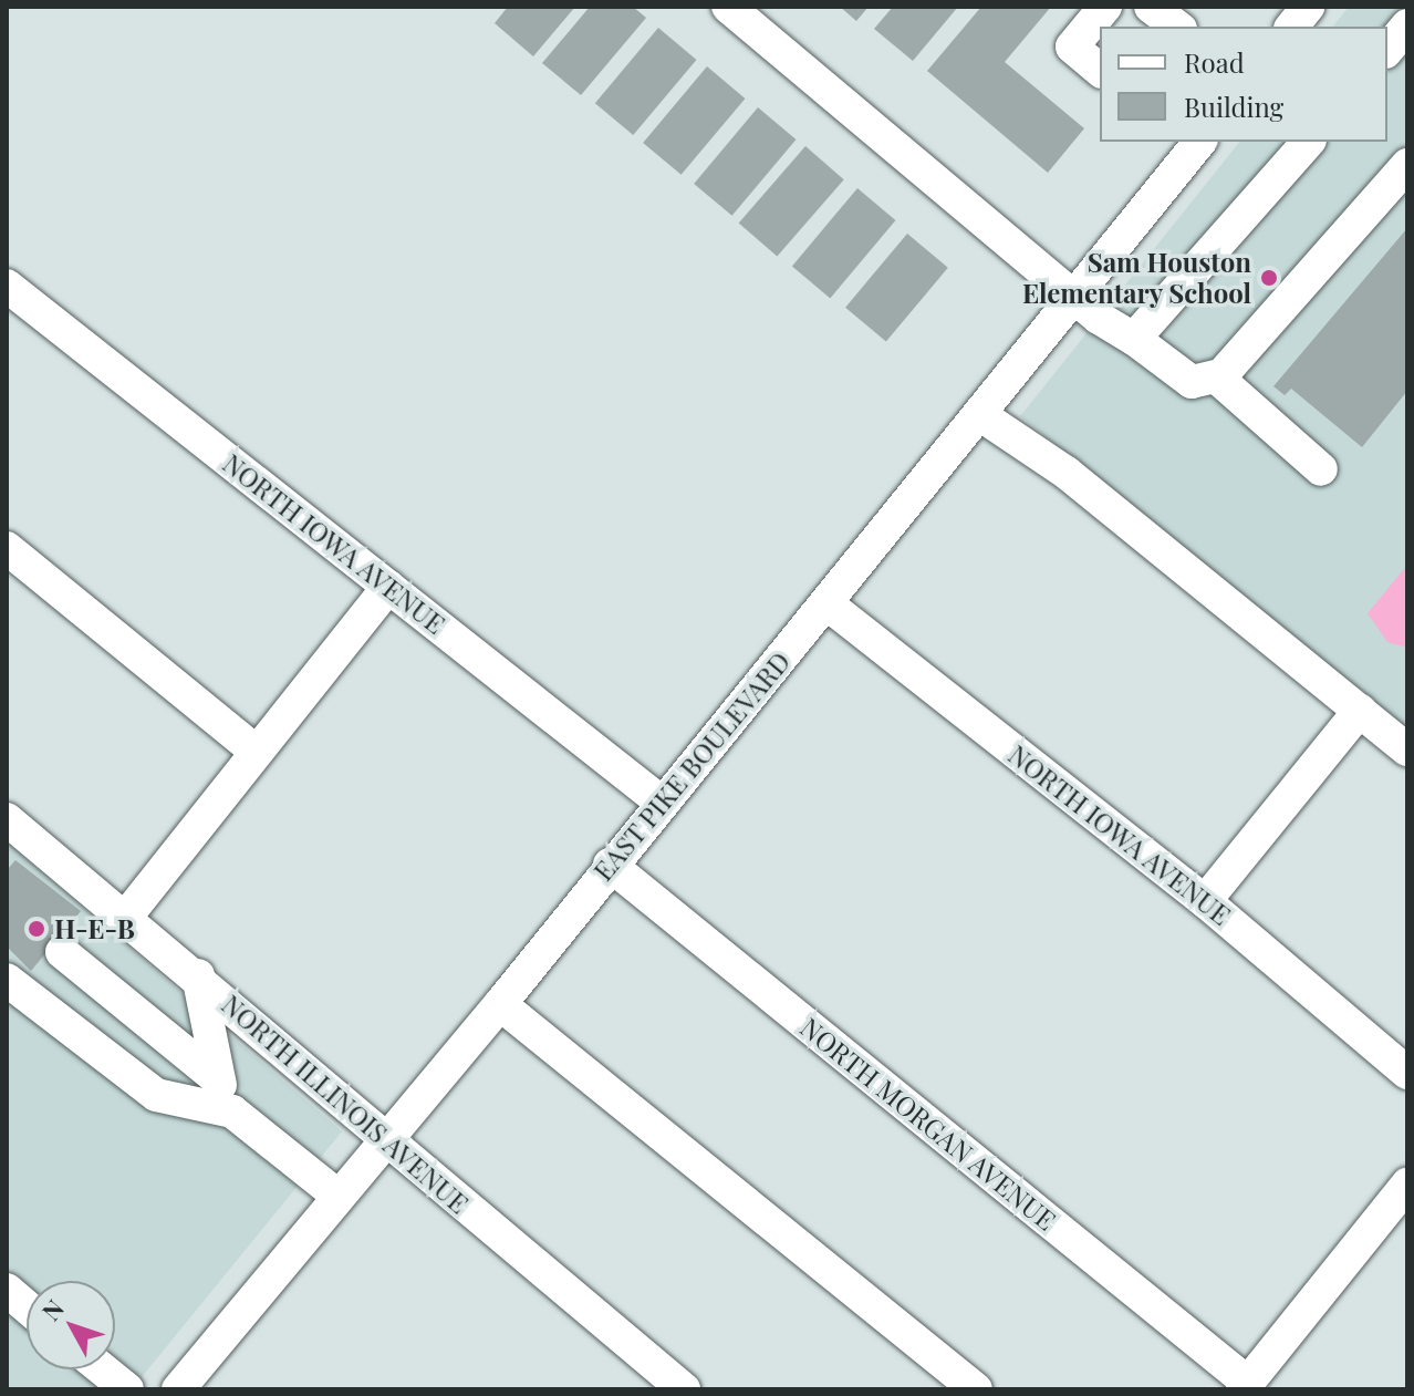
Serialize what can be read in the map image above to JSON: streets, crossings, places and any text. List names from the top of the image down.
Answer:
{
  "streets": {
    "street": [
      "NORTH IOWA AVENUE",
      "EAST PIKE BOULEVARD",
      "NORTH ILLINOIS AVENUE",
      "NORTH MORGAN AVENUE"
    ]
  },
  "crossings": [
    ["NORTH IOWA AVENUE", "EAST PIKE BOULEVARD"],
    ["EAST PIKE BOULEVARD", "NORTH ILLINOIS AVENUE"],
    ["EAST PIKE BOULEVARD", "NORTH MORGAN AVENUE"]
  ],
  "places": ["Sam Houston Elementary School", "H-E-B"],
  "legend": ["Road", "Building"],
  "north": "top left"
}
